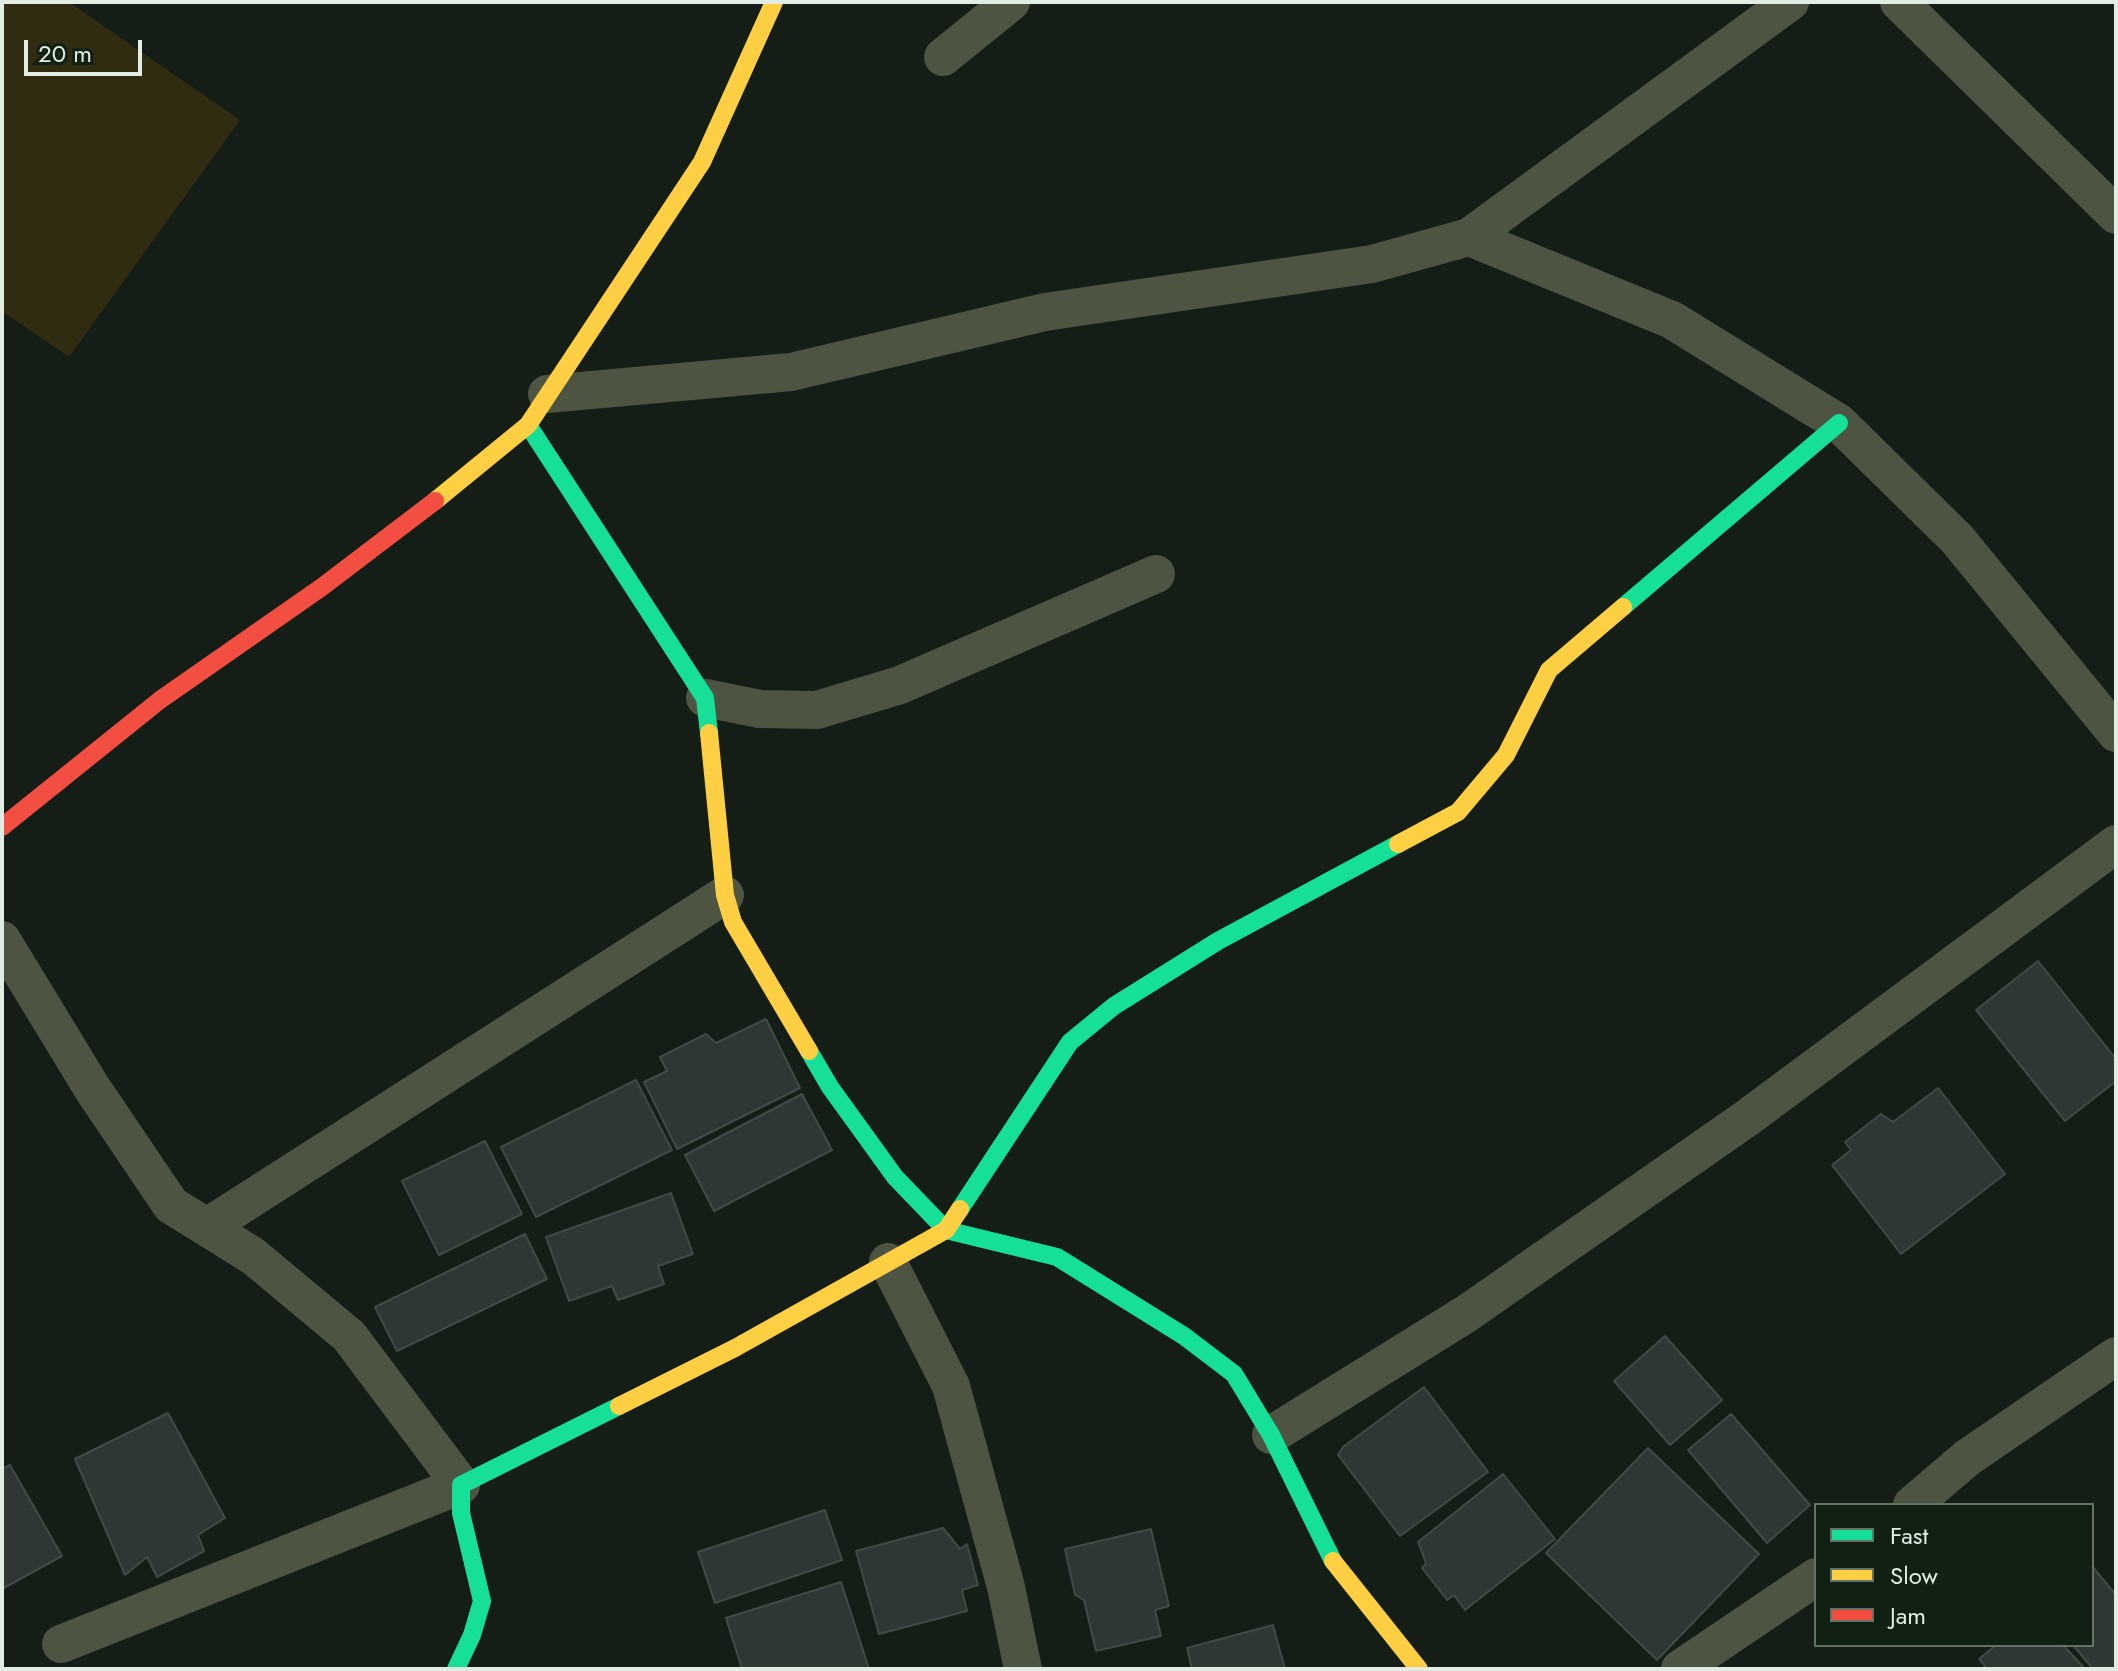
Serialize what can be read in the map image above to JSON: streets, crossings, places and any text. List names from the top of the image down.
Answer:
{
  "legend": ["Fast", "Slow", "Jam"],
  "scale_bar": "20 m"
}
